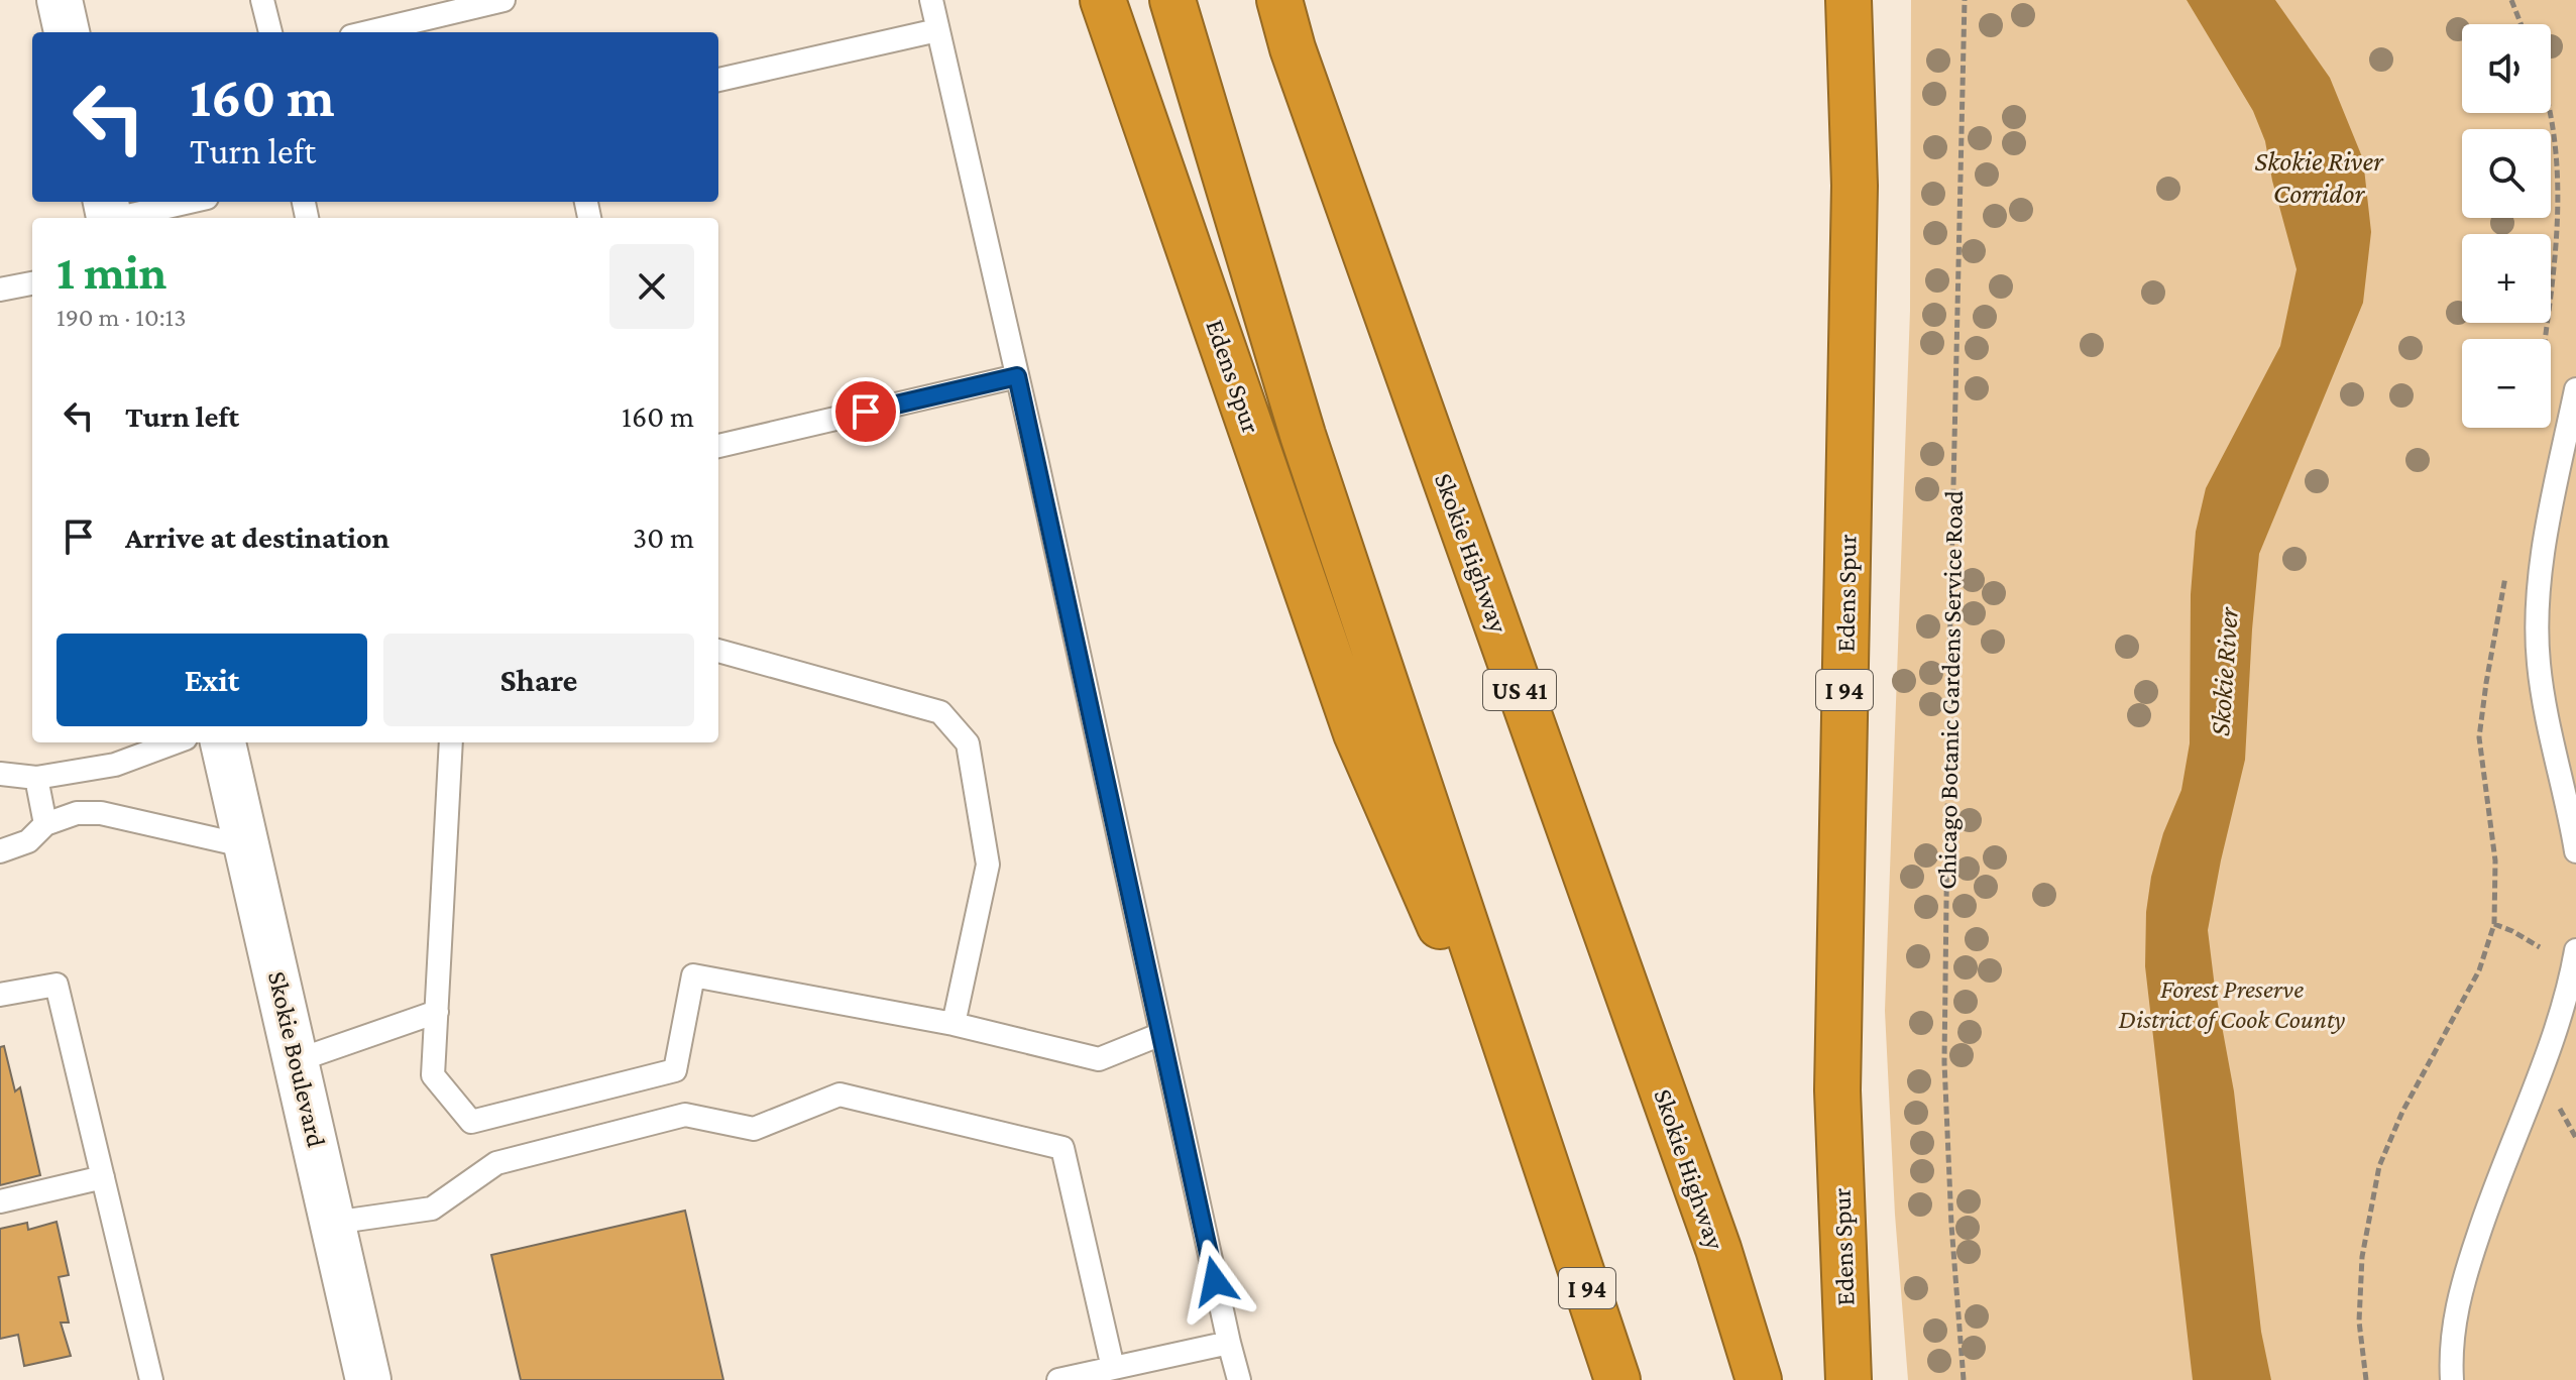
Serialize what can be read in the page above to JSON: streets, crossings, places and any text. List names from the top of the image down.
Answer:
{
  "streets": {
    "highway": [
      "Edens Spur",
      "Skokie Highway",
      "US 41",
      "I 94"
    ],
    "main road": ["Skokie Boulevard"],
    "path": ["Chicago Botanic Gardens Service Road"]
  },
  "crossings": [
    ["Edens Spur", "I 94"]
  ],
  "water": ["Skokie River Corridor", "Skokie River"],
  "parks": ["Forest Preserve District of Cook County"],
  "page": {
    "map_buttons": ["+", "−"],
    "turn": ["160 m", "Turn left"],
    "heading": ["1 min", "190 m · 10:13"],
    "list": [
      {
        "name": "Turn left",
        "value": "160 m"
      },
      {
        "name": "Arrive at destination",
        "value": "30 m"
      }
    ],
    "buttons": ["Exit", "Share"]
  }
}
